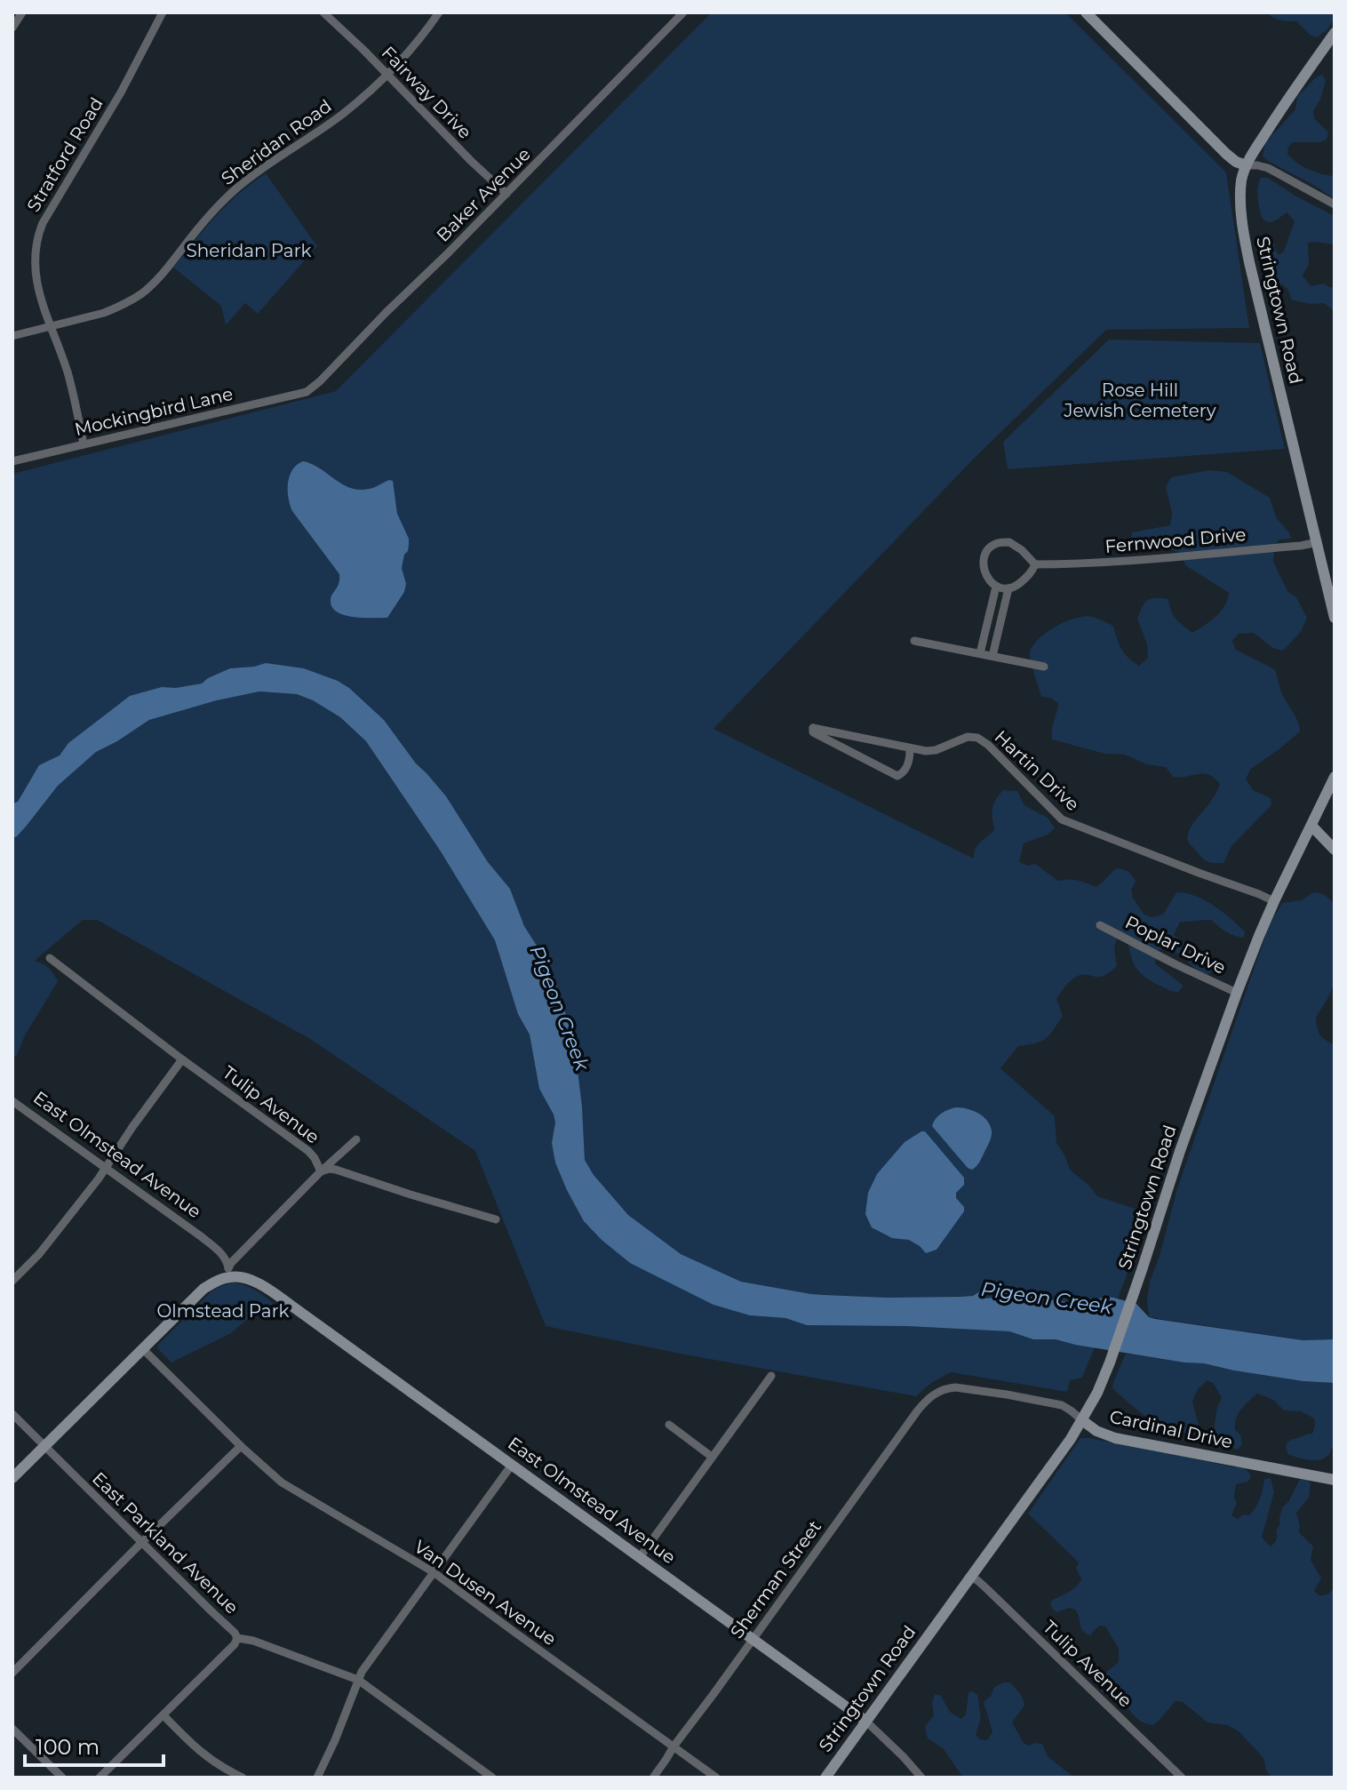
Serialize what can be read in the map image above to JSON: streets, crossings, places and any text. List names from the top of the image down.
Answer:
{
  "streets": {
    "main road": ["Stringtown Road", "East Olmstead Avenue", "Cardinal Drive"],
    "street": [
      "Fairway Drive",
      "Sheridan Road",
      "Stratford Road",
      "Baker Avenue",
      "Mockingbird Lane",
      "Fernwood Drive",
      "Hartin Drive",
      "Poplar Drive",
      "Tulip Avenue",
      "East Parkland Avenue",
      "Sherman Street",
      "Van Dusen Avenue"
    ]
  },
  "crossings": [
    ["Fairway Drive", "Sheridan Road"],
    ["Fairway Drive", "Baker Avenue"],
    ["Sheridan Road", "Stratford Road"],
    ["Stratford Road", "Mockingbird Lane"],
    ["Baker Avenue", "Mockingbird Lane"],
    ["Stringtown Road", "Fernwood Drive"],
    ["Stringtown Road", "Hartin Drive"],
    ["Stringtown Road", "Poplar Drive"],
    ["Stringtown Road", "Tulip Avenue"],
    ["Stringtown Road", "East Olmstead Avenue"],
    ["Stringtown Road", "Cardinal Drive"],
    ["East Olmstead Avenue", "Sherman Street"],
    ["Cardinal Drive", "Sherman Street"],
    ["Sherman Street", "Van Dusen Avenue"]
  ],
  "water": ["Pigeon Creek"],
  "parks": ["Sheridan Park", "Rose Hill Jewish Cemetery", "Olmstead Park"],
  "scale_bar": "100 m"
}
